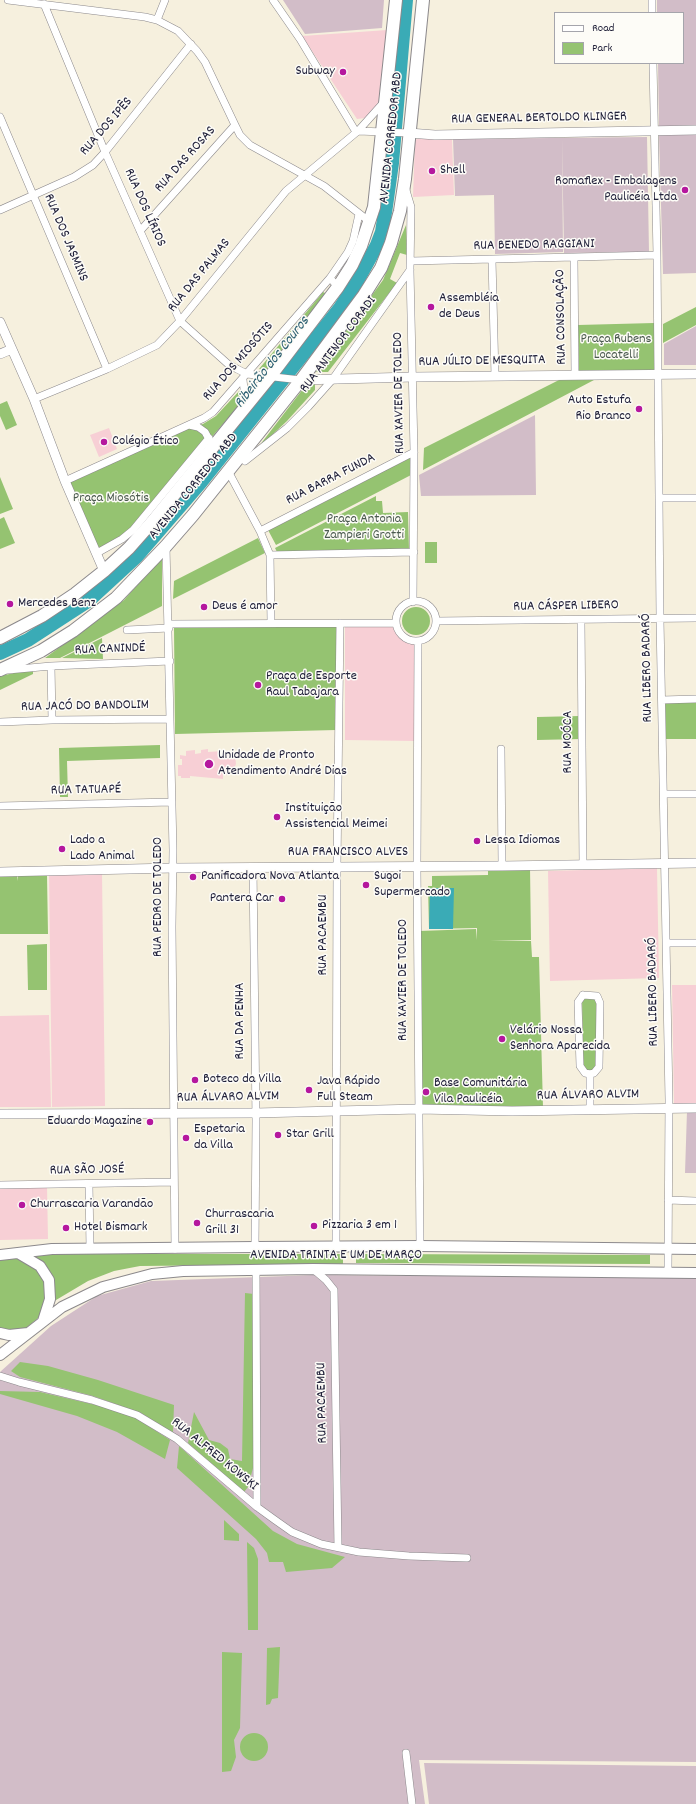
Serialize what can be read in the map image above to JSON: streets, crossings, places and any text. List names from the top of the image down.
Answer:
{
  "streets": {
    "highway": ["AVENIDA CORREDOR ABD"],
    "main road": ["AVENIDA TRINTA E UM DE MARÇO"],
    "street": [
      "RUA GENERAL BERTOLDO KLINGER",
      "RUA DOS IPÊS",
      "RUA DAS ROSAS",
      "RUA DOS LÍRIOS",
      "RUA DOS JASMINS",
      "RUA BENEDO RAGGIANI",
      "RUA DAS PALMAS",
      "RUA CONSOLAÇÃO",
      "RUA ANTENOR CORADI",
      "RUA DOS MIOSÓTIS",
      "RUA JÚLIO DE MESQUITA",
      "RUA XAVIER DE TOLEDO",
      "RUA BARRA FUNDA",
      "RUA CÁSPER LIBERO",
      "RUA CANINDÉ",
      "RUA LIBERO BADARÓ",
      "RUA JACÓ DO BANDOLIM",
      "RUA MOÓCA",
      "RUA TATUAPÉ",
      "RUA FRANCISCO ALVES",
      "RUA PEDRO DE TOLEDO",
      "RUA PACAEMBU",
      "RUA DA PENHA",
      "RUA ÁLVARO ALVIM",
      "RUA SÃO JOSÉ",
      "RUA ALFRED KOWSKI"
    ]
  },
  "crossings": [
    ["RUA GENERAL BERTOLDO KLINGER", "AVENIDA CORREDOR ABD"],
    ["RUA GENERAL BERTOLDO KLINGER", "RUA LIBERO BADARÓ"],
    ["RUA DOS IPÊS", "RUA DOS LÍRIOS"],
    ["RUA DOS IPÊS", "RUA DOS JASMINS"],
    ["AVENIDA CORREDOR ABD", "RUA DOS LÍRIOS"],
    ["AVENIDA CORREDOR ABD", "RUA DAS PALMAS"],
    ["AVENIDA CORREDOR ABD", "RUA DOS MIOSÓTIS"],
    ["AVENIDA CORREDOR ABD", "RUA JÚLIO DE MESQUITA"],
    ["AVENIDA CORREDOR ABD", "RUA XAVIER DE TOLEDO"],
    ["AVENIDA CORREDOR ABD", "RUA CANINDÉ"],
    ["AVENIDA CORREDOR ABD", "RUA PEDRO DE TOLEDO"],
    ["RUA DAS ROSAS", "RUA DOS LÍRIOS"],
    ["RUA DOS LÍRIOS", "RUA DAS PALMAS"],
    ["RUA DOS LÍRIOS", "RUA DOS MIOSÓTIS"],
    ["RUA DOS LÍRIOS", "RUA JÚLIO DE MESQUITA"],
    ["RUA DOS JASMINS", "RUA DAS PALMAS"],
    ["RUA BENEDO RAGGIANI", "RUA CONSOLAÇÃO"],
    ["RUA BENEDO RAGGIANI", "RUA XAVIER DE TOLEDO"],
    ["RUA BENEDO RAGGIANI", "RUA LIBERO BADARÓ"],
    ["RUA CONSOLAÇÃO", "RUA JÚLIO DE MESQUITA"],
    ["RUA ANTENOR CORADI", "RUA JÚLIO DE MESQUITA"],
    ["RUA ANTENOR CORADI", "RUA XAVIER DE TOLEDO"],
    ["RUA JÚLIO DE MESQUITA", "RUA XAVIER DE TOLEDO"],
    ["RUA JÚLIO DE MESQUITA", "RUA LIBERO BADARÓ"],
    ["RUA XAVIER DE TOLEDO", "RUA BARRA FUNDA"],
    ["RUA XAVIER DE TOLEDO", "RUA CÁSPER LIBERO"],
    ["RUA XAVIER DE TOLEDO", "RUA FRANCISCO ALVES"],
    ["RUA XAVIER DE TOLEDO", "RUA ÁLVARO ALVIM"],
    ["RUA XAVIER DE TOLEDO", "AVENIDA TRINTA E UM DE MARÇO"],
    ["RUA CÁSPER LIBERO", "RUA LIBERO BADARÓ"],
    ["RUA CÁSPER LIBERO", "RUA MOÓCA"],
    ["RUA CANINDÉ", "RUA PEDRO DE TOLEDO"],
    ["RUA LIBERO BADARÓ", "RUA FRANCISCO ALVES"],
    ["RUA LIBERO BADARÓ", "RUA ÁLVARO ALVIM"],
    ["RUA LIBERO BADARÓ", "AVENIDA TRINTA E UM DE MARÇO"],
    ["RUA JACÓ DO BANDOLIM", "RUA PEDRO DE TOLEDO"],
    ["RUA MOÓCA", "RUA FRANCISCO ALVES"],
    ["RUA TATUAPÉ", "RUA PEDRO DE TOLEDO"],
    ["RUA FRANCISCO ALVES", "RUA PEDRO DE TOLEDO"],
    ["RUA FRANCISCO ALVES", "RUA PACAEMBU"],
    ["RUA FRANCISCO ALVES", "RUA DA PENHA"],
    ["RUA PEDRO DE TOLEDO", "RUA ÁLVARO ALVIM"],
    ["RUA PEDRO DE TOLEDO", "RUA SÃO JOSÉ"],
    ["RUA PEDRO DE TOLEDO", "AVENIDA TRINTA E UM DE MARÇO"],
    ["RUA PACAEMBU", "RUA ÁLVARO ALVIM"],
    ["RUA PACAEMBU", "AVENIDA TRINTA E UM DE MARÇO"],
    ["RUA PACAEMBU", "RUA ALFRED KOWSKI"],
    ["RUA DA PENHA", "RUA ÁLVARO ALVIM"],
    ["RUA DA PENHA", "AVENIDA TRINTA E UM DE MARÇO"]
  ],
  "water": ["Ribeirão dos Couros"],
  "parks": ["Praça Rubens Locatelli", "Praça Miosótis", "Praça Antonia Zampieri Grotti"],
  "places": [
    "Subway",
    "Shell",
    "Romaflex - Embalagens Paulicéia Ltda",
    "Assembléia de Deus",
    "Auto Estufa Rio Branco",
    "Colégio Ético",
    "Mercedes Benz",
    "Deus é amor",
    "Praça de Esporte Raul Tabajara",
    "Unidade de Pronto Atendimento André Dias",
    "Instituição Assistencial Meimei",
    "Lessa Idiomas",
    "Lado a Lado Animal",
    "Panificadora Nova Atlanta",
    "Sugoi Supermercado",
    "Pantera Car",
    "Velário Nossa Senhora Aparecida",
    "Boteco da Villa",
    "Java Rápido Full Steam",
    "Base Comunitária Vila Paulicéia",
    "Eduardo Magazine",
    "Star Grill",
    "Espetaria da Villa",
    "Churrascaria Varandão",
    "Churrascaria Grill 31",
    "Pizzaria 3 em 1",
    "Hotel Bismark"
  ],
  "legend": ["Road", "Park"]
}
